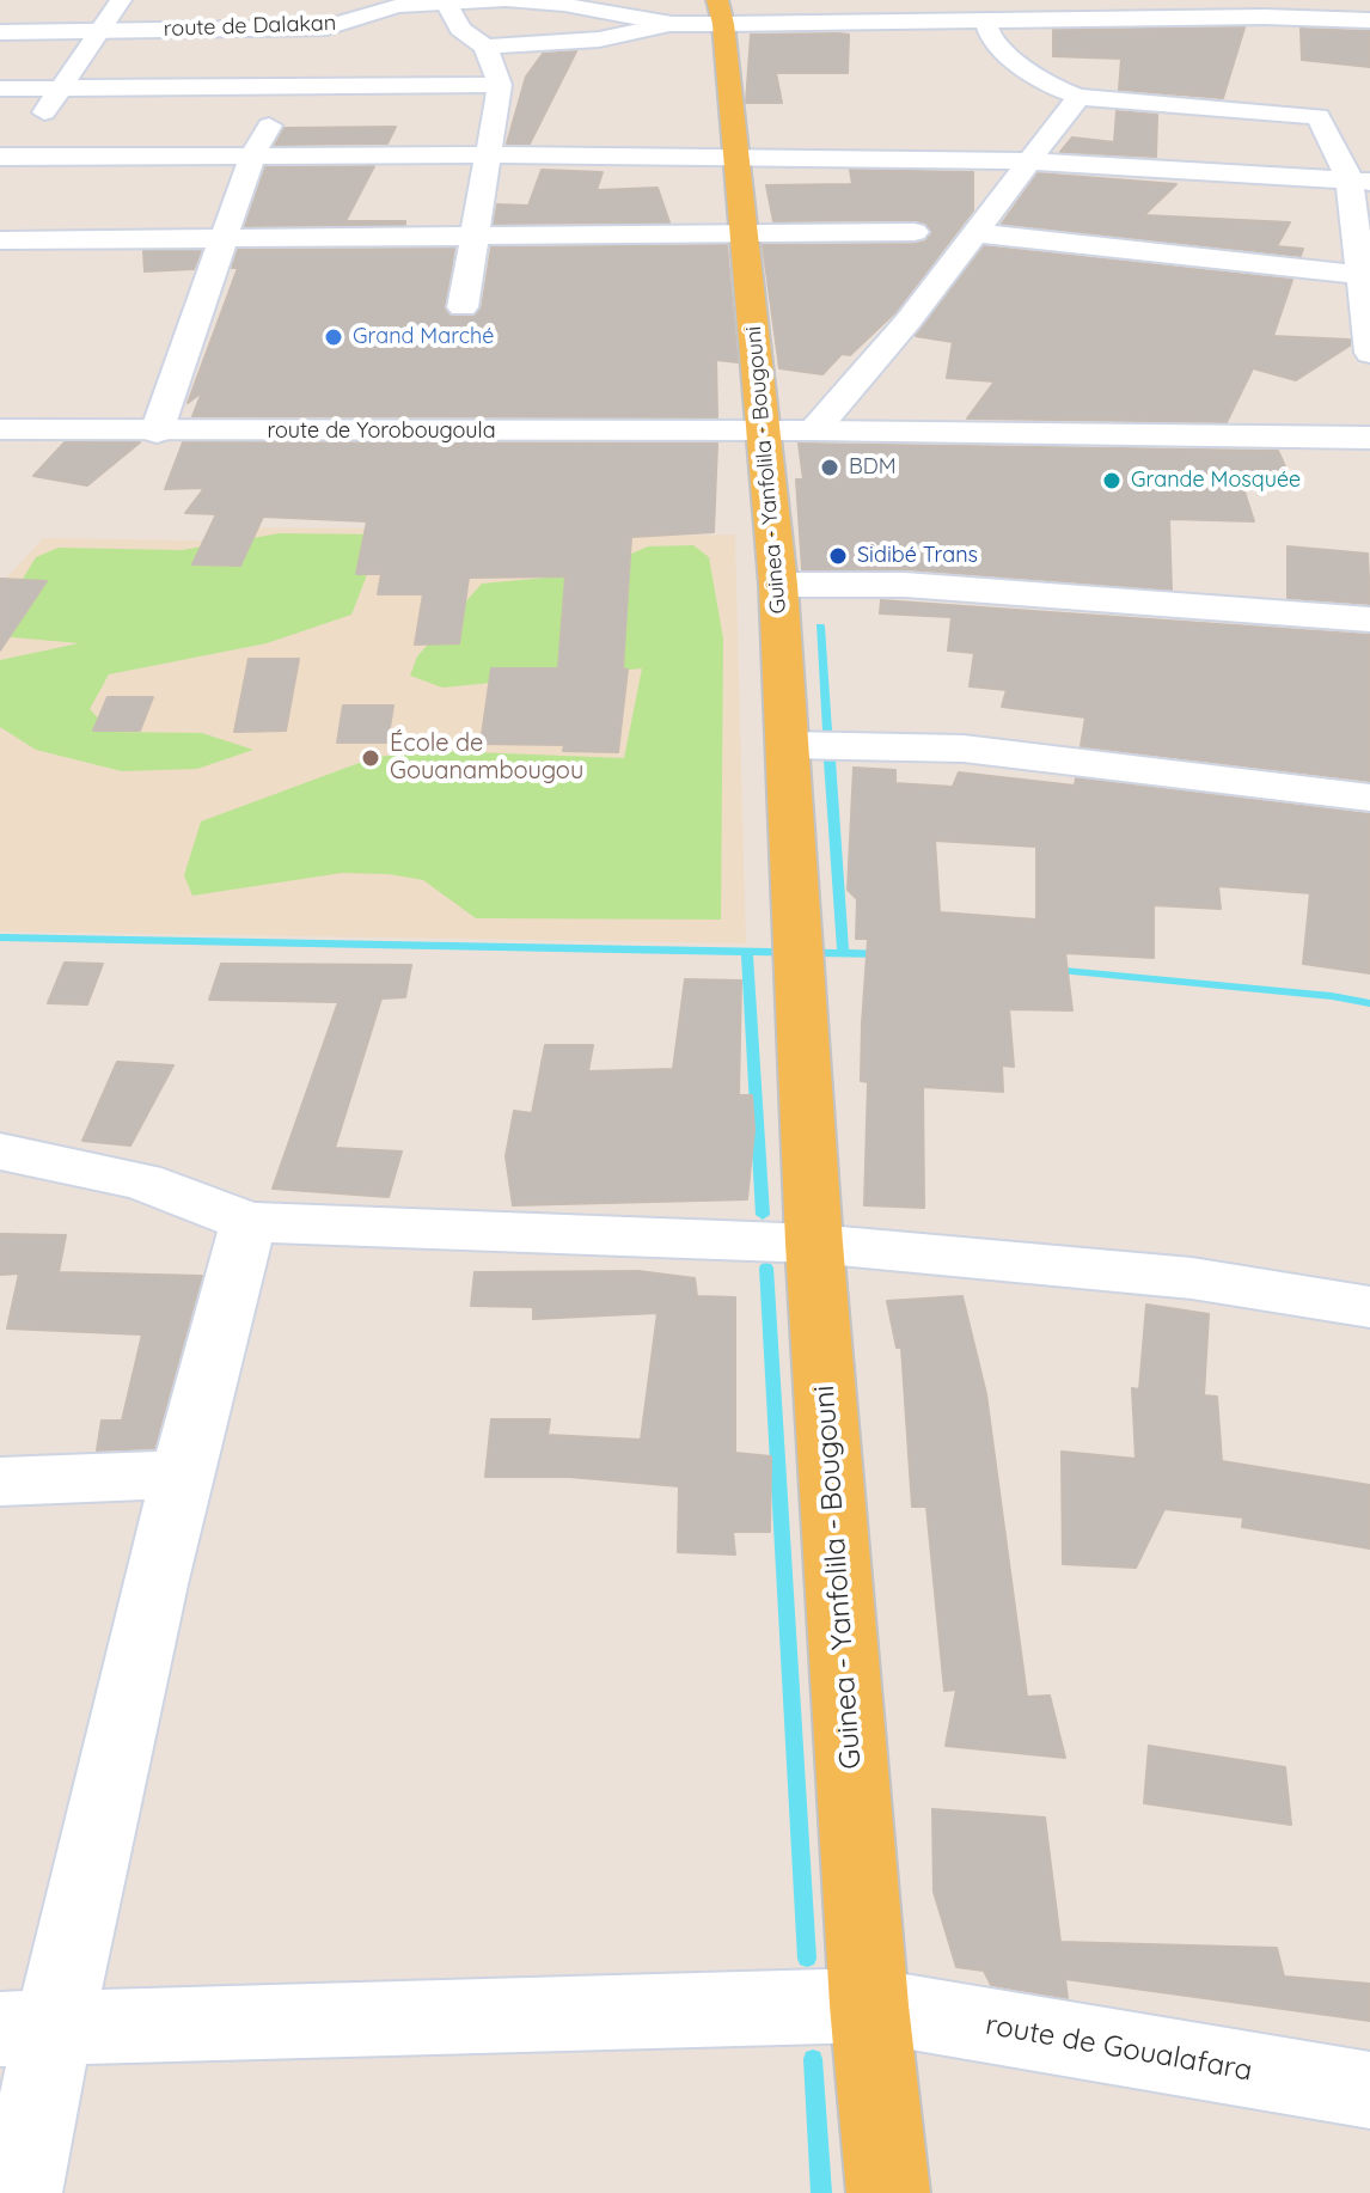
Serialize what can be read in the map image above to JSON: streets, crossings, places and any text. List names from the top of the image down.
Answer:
{
  "streets": {
    "main road": ["Guinea - Yanfolila - Bougouni"],
    "street": ["route de Dalakan", "route de Yorobougoula", "route de Goualafara"]
  },
  "crossings": [
    ["route de Dalakan", "Guinea - Yanfolila - Bougouni"],
    ["route de Yorobougoula", "Guinea - Yanfolila - Bougouni"],
    ["Guinea - Yanfolila - Bougouni", "route de Goualafara"]
  ],
  "places": [
    "Grand Marché",
    "BDM",
    "Grande Mosquée",
    "Sidibé Trans",
    "École de Gouanambougou"
  ]
}
